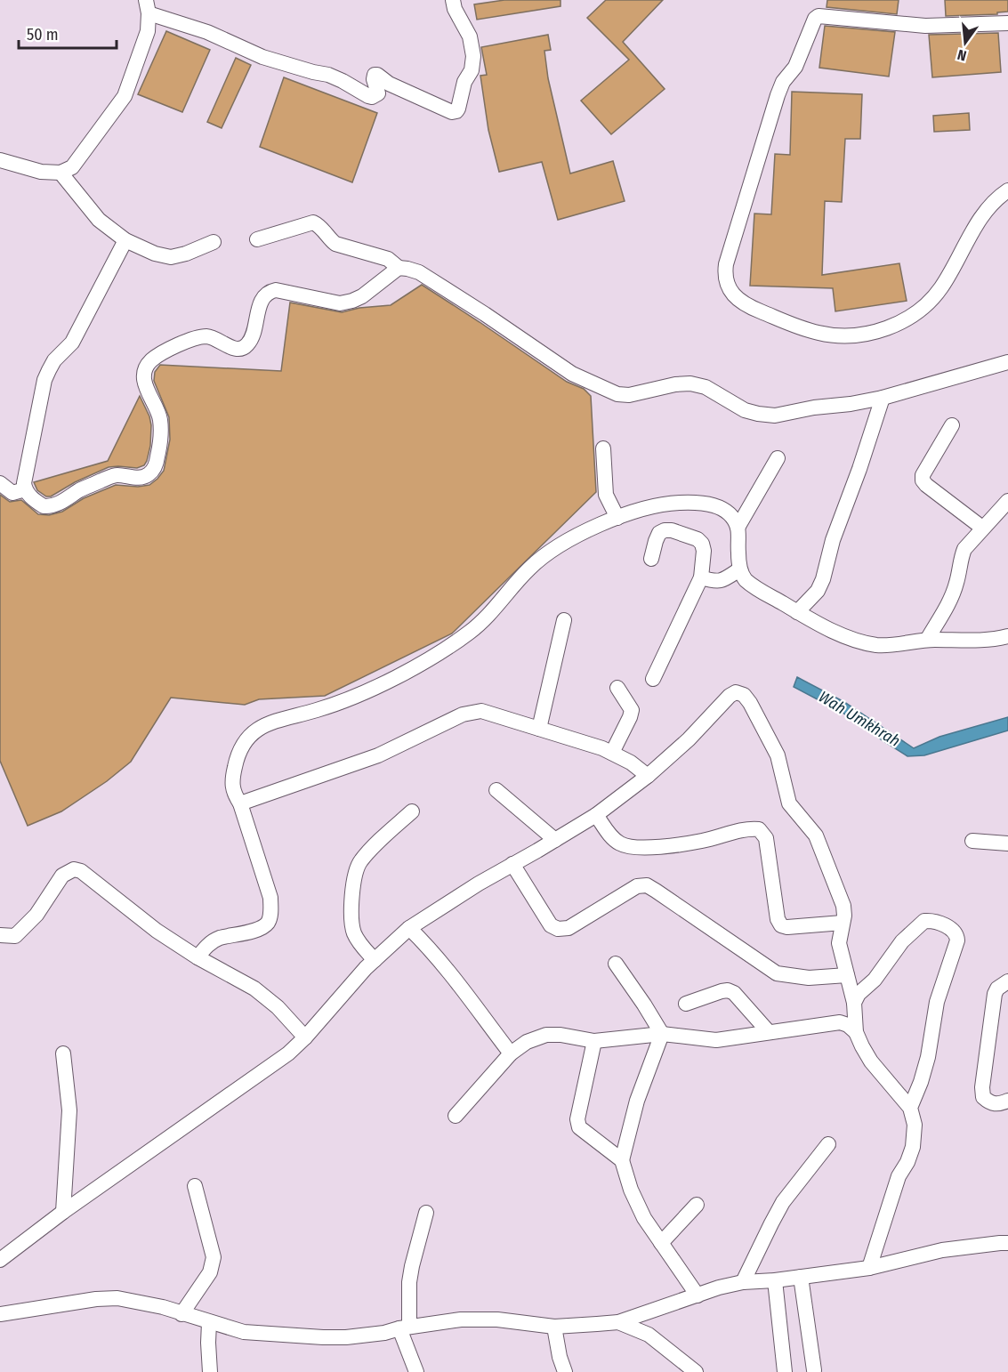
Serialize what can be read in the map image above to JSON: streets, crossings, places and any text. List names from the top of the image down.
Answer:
{
  "water": ["Wah Umkhrah"],
  "scale_bar": "50 m",
  "north": "bottom"
}
